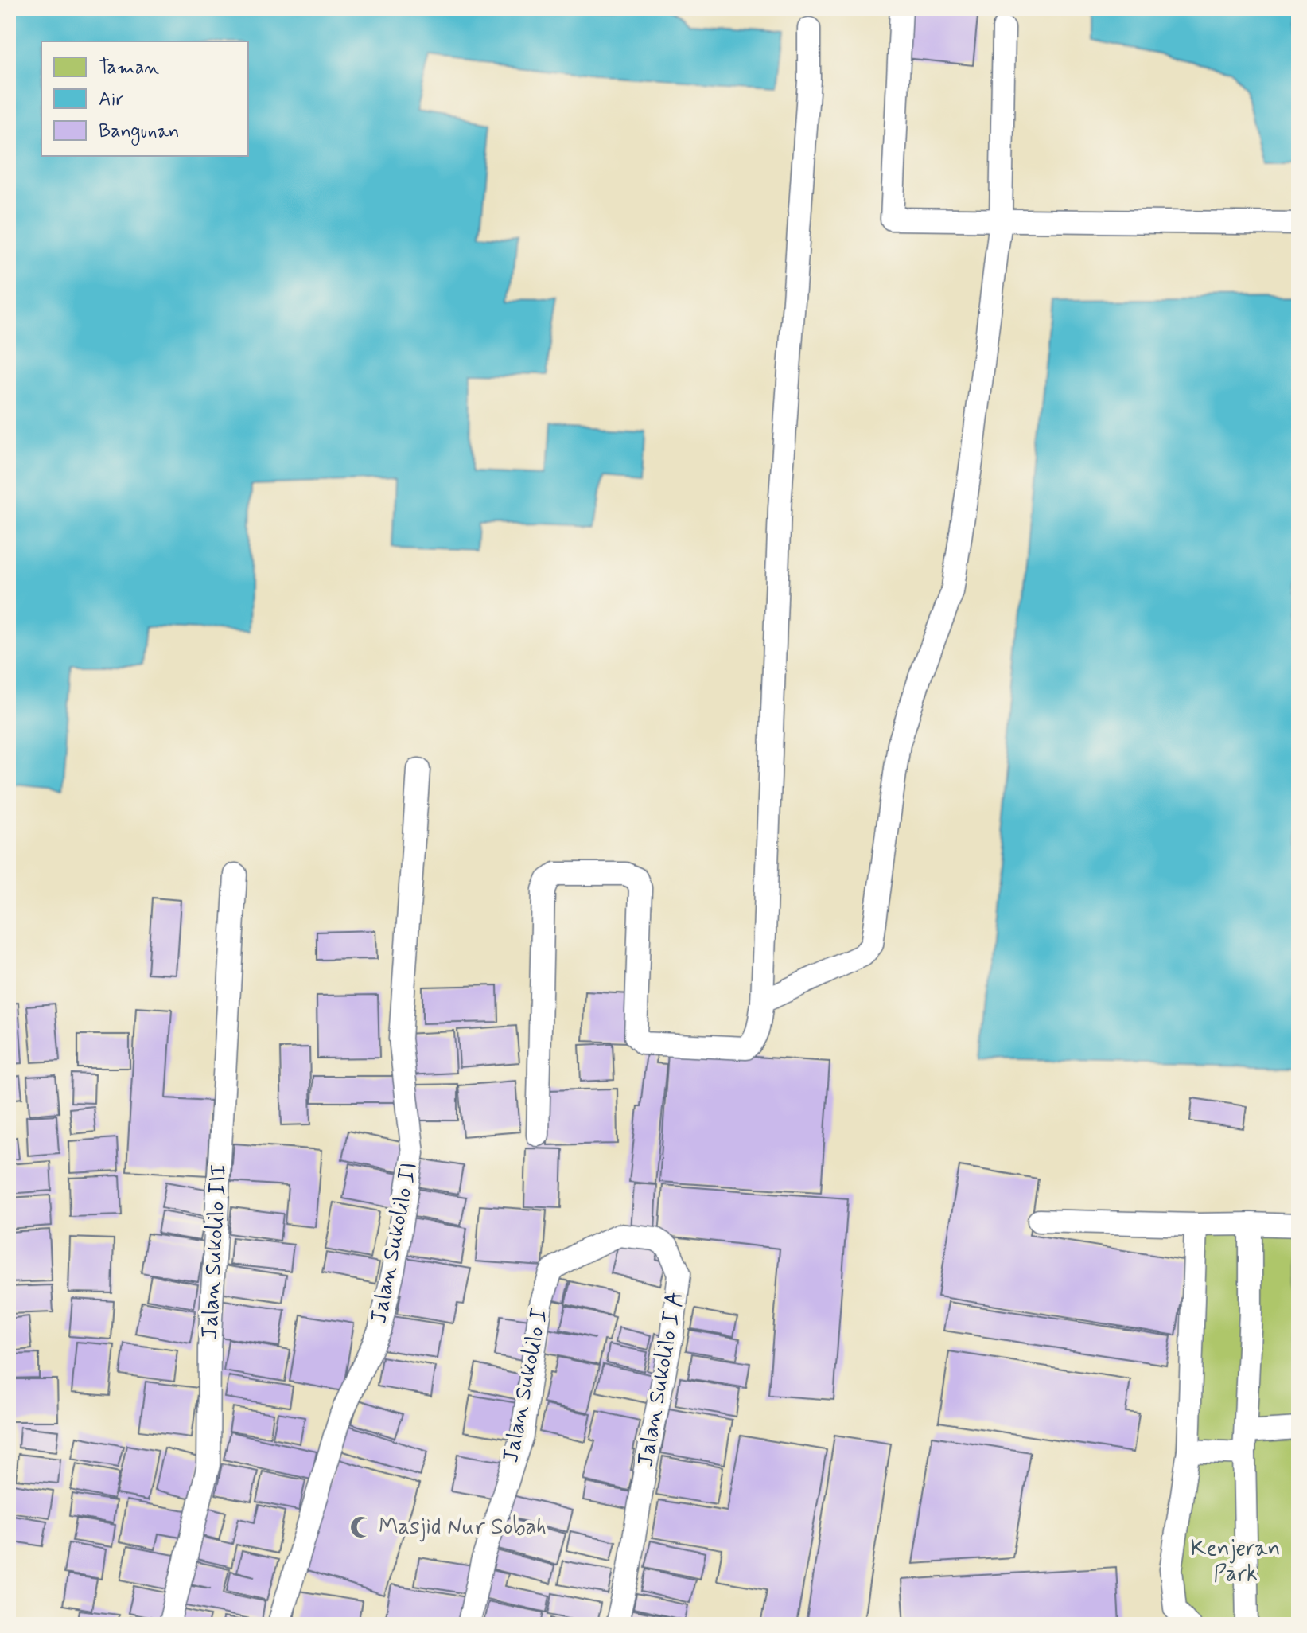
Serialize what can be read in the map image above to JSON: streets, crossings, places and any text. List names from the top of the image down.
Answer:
{
  "streets": {
    "lane": [
      "Jalan Sukolilo II",
      "Jalan Sukolilo III",
      "Jalan Sukolilo I A",
      "Jalan Sukolilo I"
    ]
  },
  "crossings": [
    ["Jalan Sukolilo I A", "Jalan Sukolilo I"]
  ],
  "parks": ["Kenjeran Park"],
  "places": {
    "mosque": ["Masjid Nur Sobah"]
  },
  "legend": ["Taman", "Air", "Bangunan"]
}
